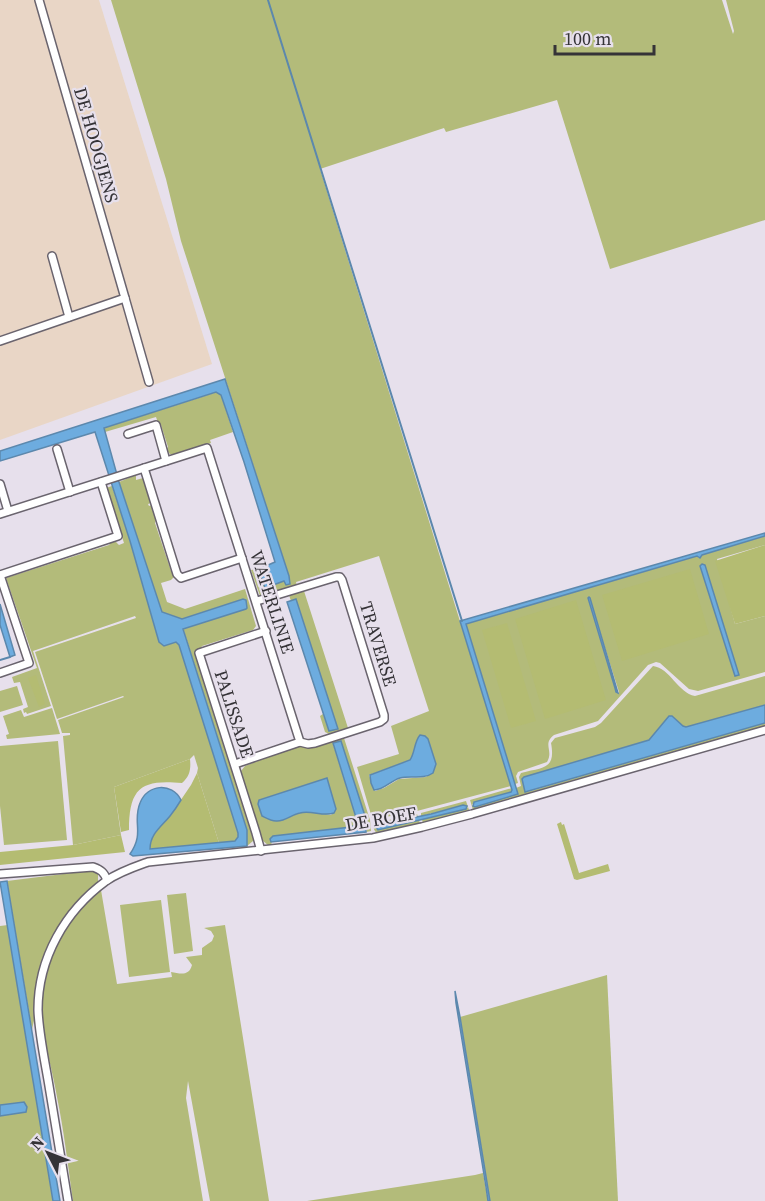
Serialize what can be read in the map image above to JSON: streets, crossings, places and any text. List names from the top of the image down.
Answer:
{
  "streets": {
    "street": [
      "DE HOOGJENS",
      "WATERLINIE",
      "TRAVERSE",
      "PALISSADE",
      "DE ROEF"
    ]
  },
  "crossings": [
    ["WATERLINIE", "TRAVERSE"],
    ["WATERLINIE", "PALISSADE"],
    ["PALISSADE", "DE ROEF"]
  ],
  "scale_bar": "100 m",
  "north": "top left"
}
